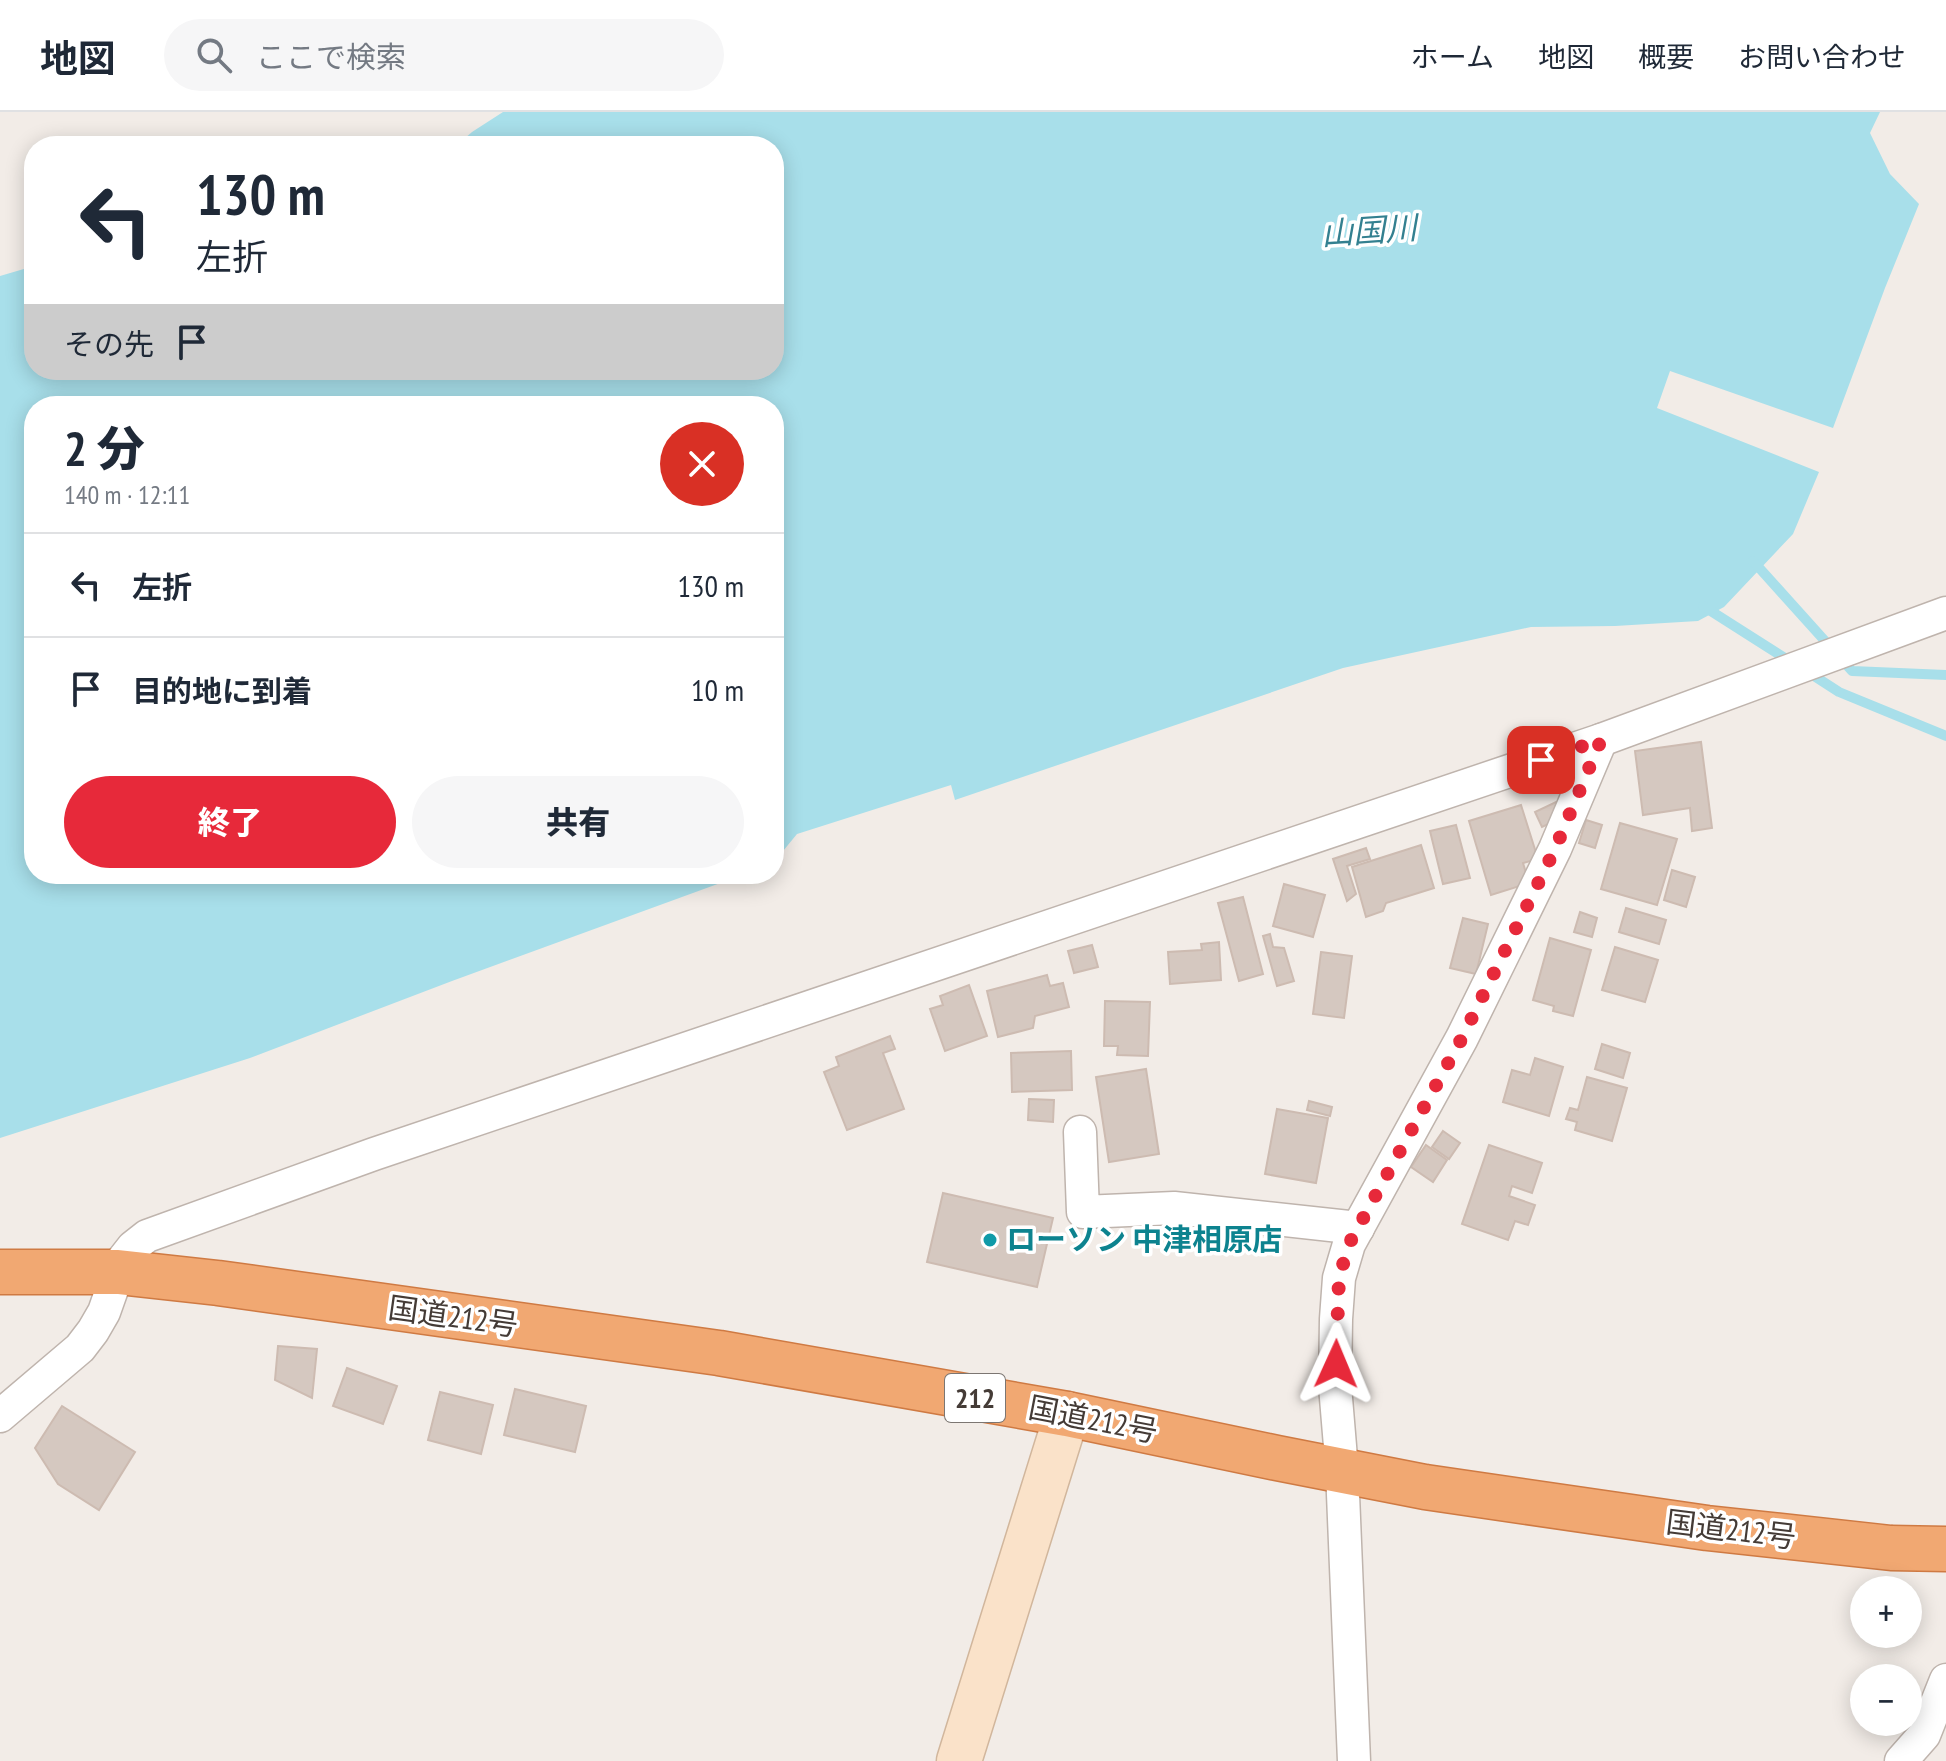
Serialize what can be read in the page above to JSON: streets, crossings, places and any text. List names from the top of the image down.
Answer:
{
  "streets": {
    "highway": ["国道212号", "212"]
  },
  "water": ["山国川"],
  "places": ["ローソン 中津相原店"],
  "page": {
    "header": "地図",
    "search": "ここで検索",
    "nav": [
      "ホーム",
      "地図",
      "概要",
      "お問い合わせ"
    ],
    "turn": ["130 m", "左折"],
    "then": "その先",
    "heading": ["2 分", "140 m · 12:11"],
    "list": [
      {
        "name": "左折",
        "value": "130 m"
      },
      {
        "name": "目的地に到着",
        "value": "10 m"
      }
    ],
    "buttons": ["終了", "共有"],
    "map_buttons": ["+", "−"]
  }
}
